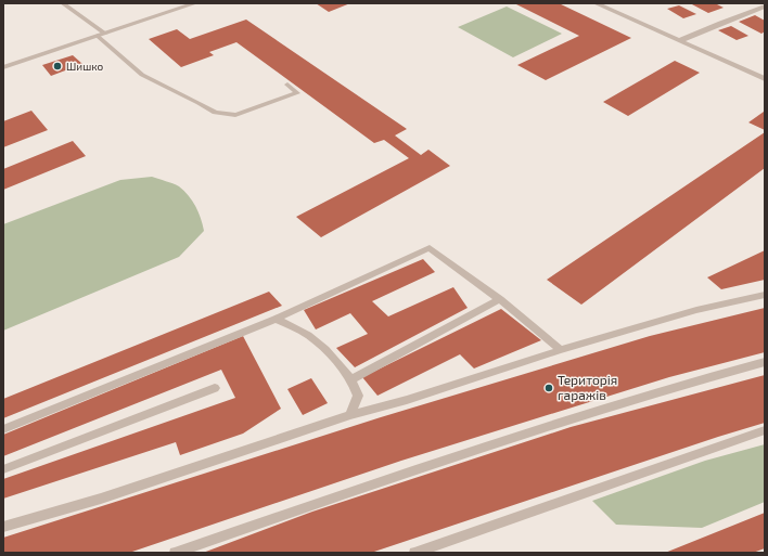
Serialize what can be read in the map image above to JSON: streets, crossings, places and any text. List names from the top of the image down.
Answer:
{
  "places": ["Шишко", "Територія гаражів"]
}
